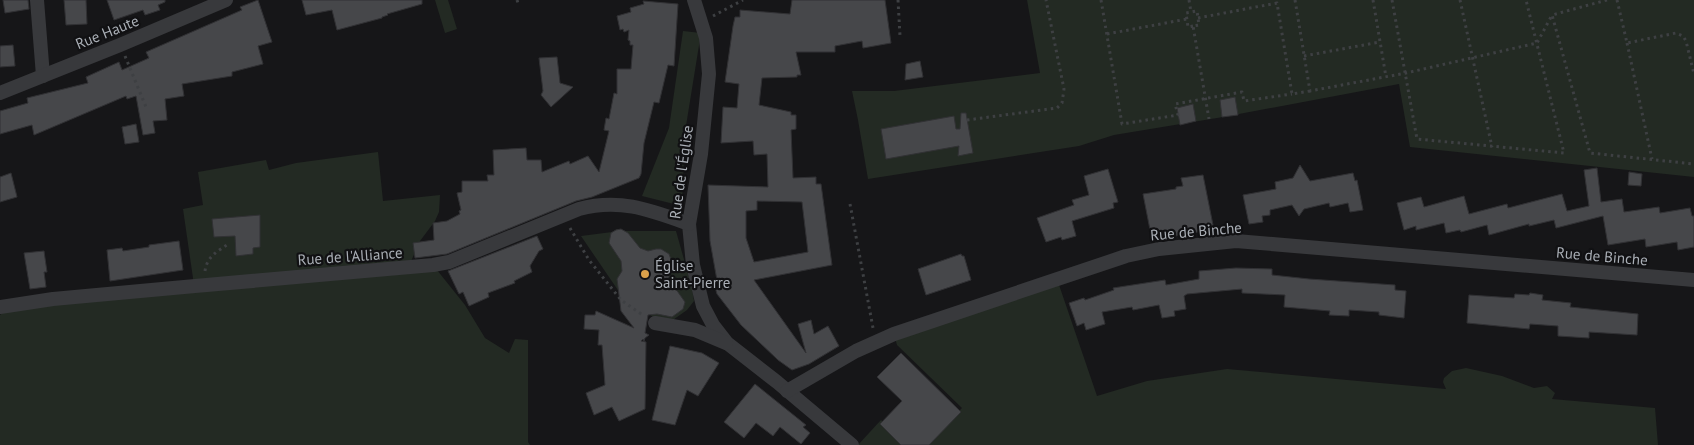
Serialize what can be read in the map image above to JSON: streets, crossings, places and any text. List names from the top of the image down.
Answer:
{
  "streets": {
    "street": [
      "Rue Haute",
      "Rue de l'Église",
      "Rue de Binche",
      "Rue de l'Alliance"
    ]
  },
  "crossings": [
    ["Rue de l'Église", "Rue de Binche"],
    ["Rue de l'Église", "Rue de l'Alliance"]
  ],
  "places": ["Église Saint-Pierre"]
}
